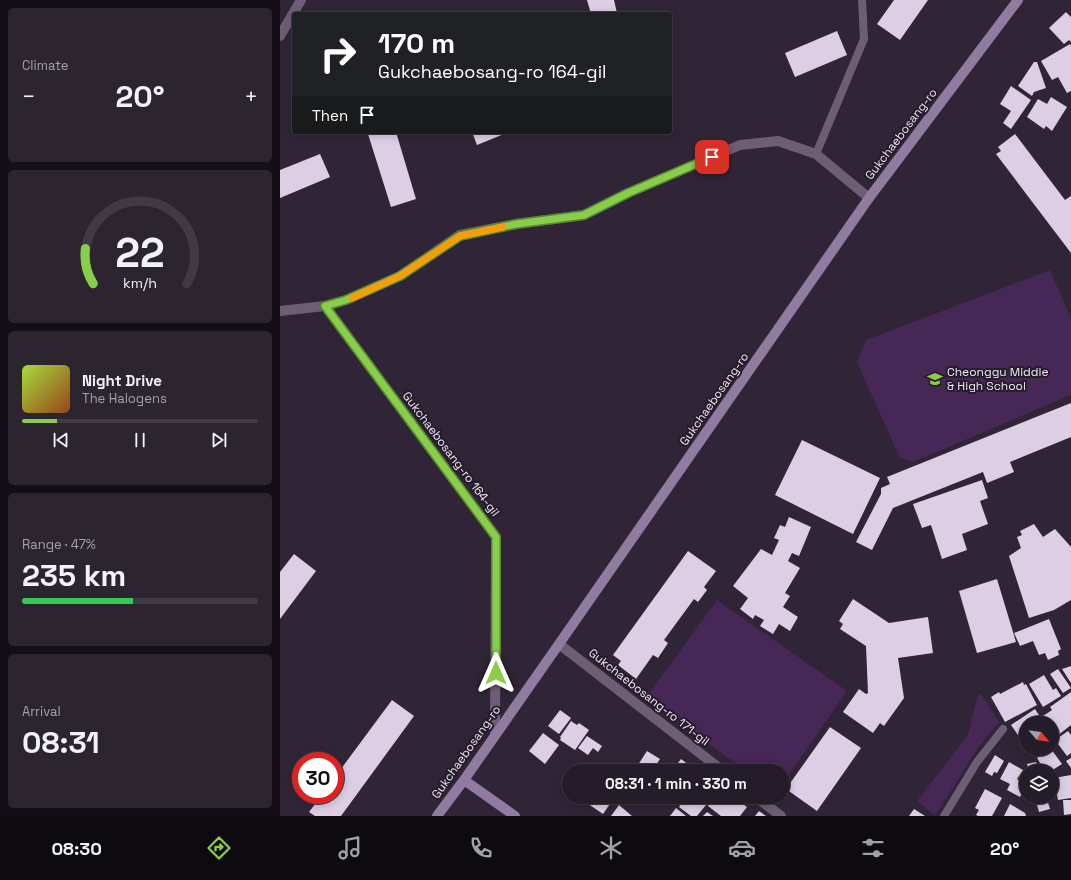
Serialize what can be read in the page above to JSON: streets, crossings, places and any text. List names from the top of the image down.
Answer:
{
  "streets": {
    "main road": ["Gukchaebosang-ro"],
    "street": ["Gukchaebosang-ro 164-gil", "Gukchaebosang-ro 171-gil"]
  },
  "crossings": [
    ["Gukchaebosang-ro", "Gukchaebosang-ro 164-gil"],
    ["Gukchaebosang-ro", "Gukchaebosang-ro 171-gil"]
  ],
  "places": {
    "school or university": ["Cheonggu Middle & High School"]
  },
  "north": "bottom right",
  "page": {
    "tile": [
      "Climate",
      ["Range · 47%", "235 km"],
      ["Arrival", "08:31"]
    ],
    "turn": ["170 m", "Gukchaebosang-ro 164-gil"],
    "heat": ["−", "20°", "+"],
    "then": "Then",
    "song": ["Night Drive", "The Halogens"],
    "limit": "30",
    "trip": "08:31 · 1 min · 330 m",
    "tabs": ["08:30", "20°"],
    "gauge": ["22", "km/h"]
  }
}
